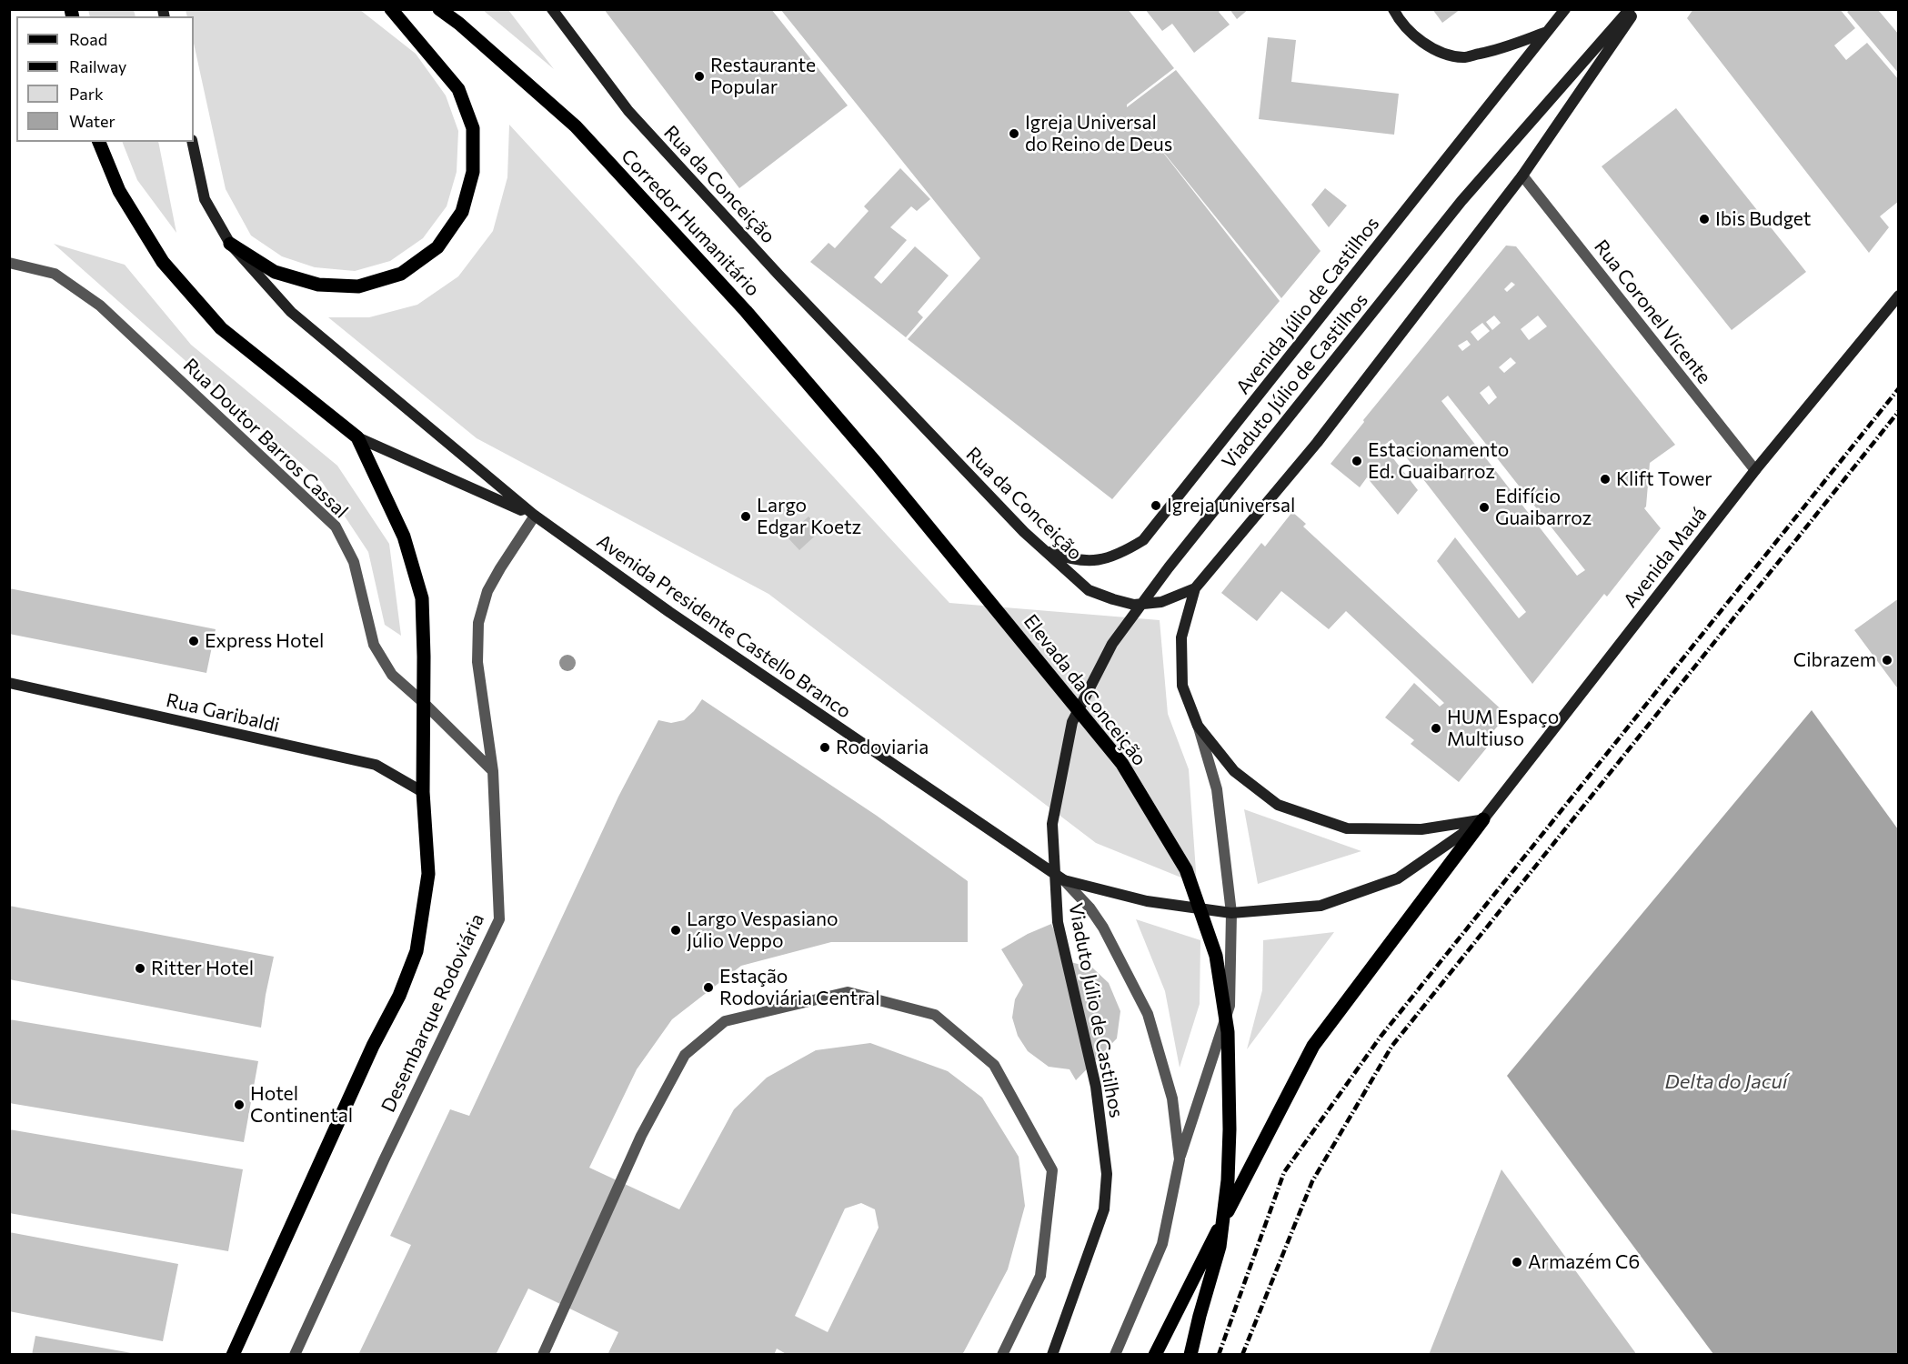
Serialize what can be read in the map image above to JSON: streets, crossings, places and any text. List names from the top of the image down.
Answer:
{
  "streets": {
    "main road": [
      "Rua da Conceição",
      "Corredor Humanitário",
      "Avenida Júlio de Castilhos",
      "Viaduto Júlio de Castilhos",
      "Avenida Mauá",
      "Avenida Presidente Castello Branco",
      "Elevada da Conceição",
      "Rua Garibaldi"
    ],
    "street": ["Rua Coronel Vicente", "Rua Doutor Barros Cassal", "Desembarque Rodoviária"]
  },
  "crossings": [
    ["Rua da Conceição", "Avenida Júlio de Castilhos"],
    ["Corredor Humanitário", "Elevada da Conceição"],
    ["Rua Coronel Vicente", "Avenida Mauá"],
    ["Rua Doutor Barros Cassal", "Desembarque Rodoviária"],
    ["Avenida Mauá", "Avenida Presidente Castello Branco"],
    ["Avenida Presidente Castello Branco", "Desembarque Rodoviária"]
  ],
  "water": ["Delta do Jacuí"],
  "places": [
    "Restaurante Popular",
    "Igreja Universal do Reino de Deus",
    "Ibis Budget",
    "Estacionamento Ed. Guaibarroz",
    "Klift Tower",
    "Igreja universal",
    "Edifício Guaibarroz",
    "Largo Edgar Koetz",
    "Express Hotel",
    "Cibrazem",
    "HUM Espaço Multiuso",
    "Rodoviaria",
    "Largo Vespasiano Júlio Veppo",
    "Ritter Hotel",
    "Estação Rodoviária Central",
    "Hotel Continental",
    "Armazém C6"
  ],
  "legend": [
    "Road",
    "Railway",
    "Park",
    "Water"
  ]
}
